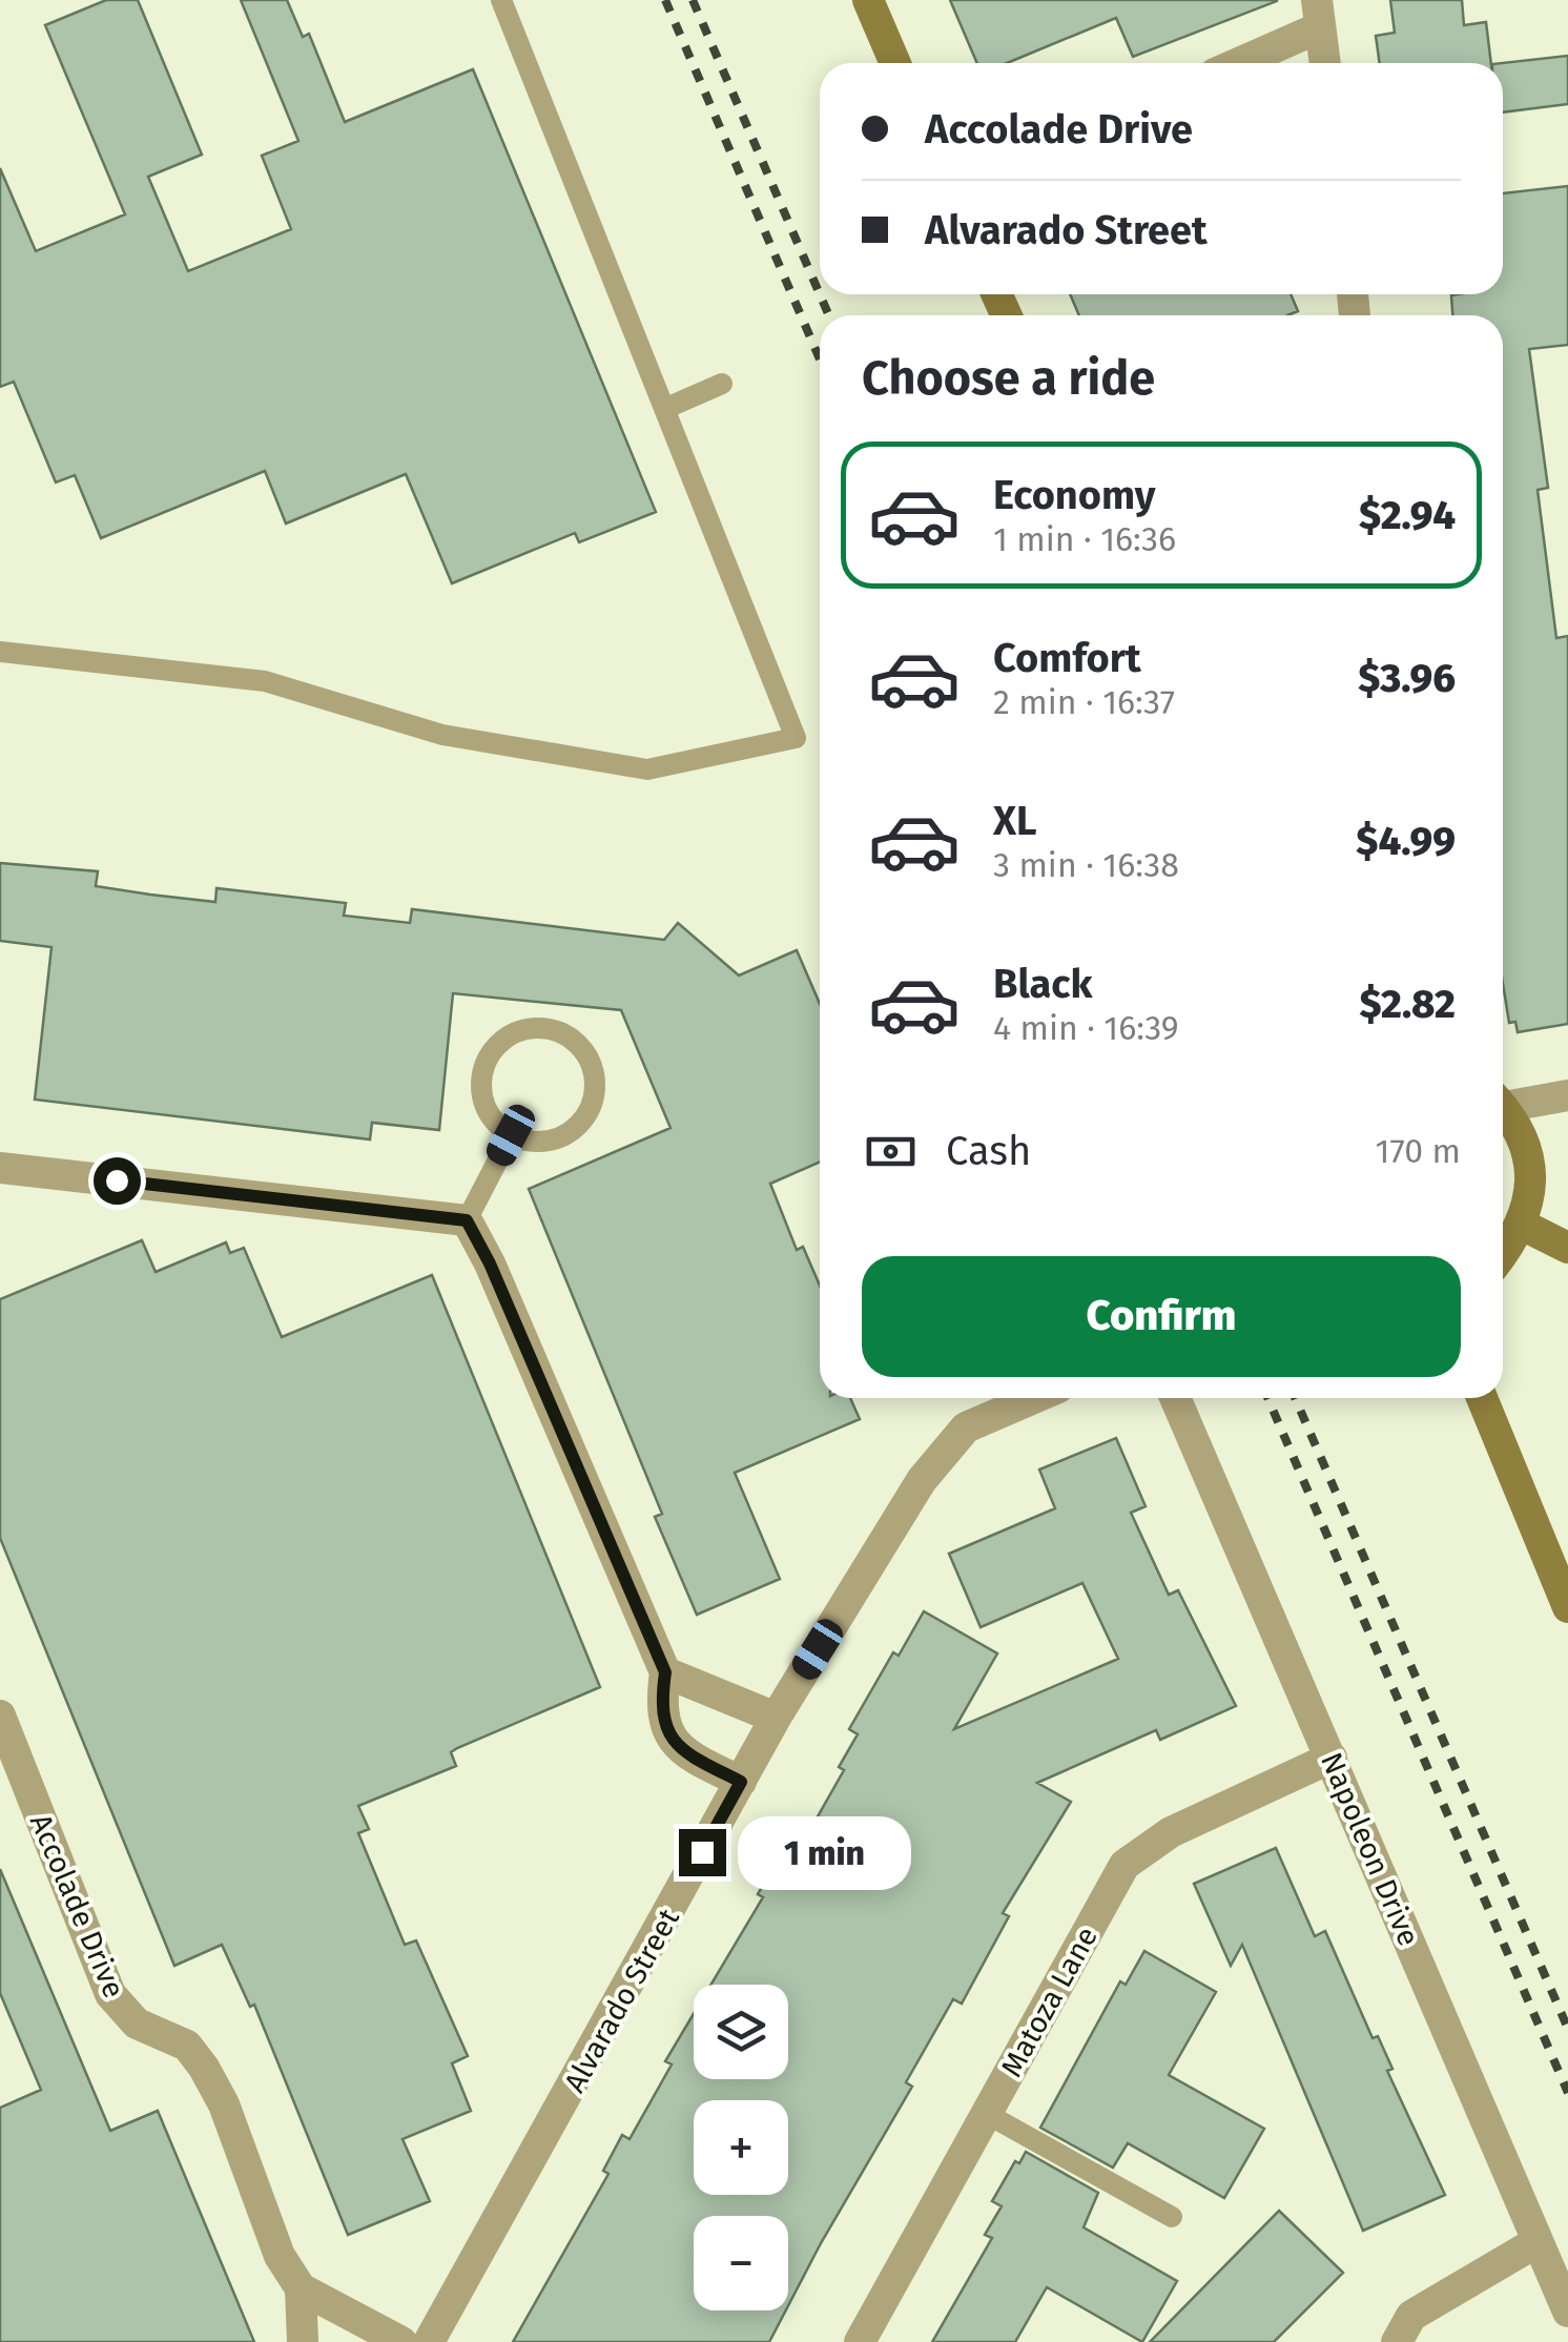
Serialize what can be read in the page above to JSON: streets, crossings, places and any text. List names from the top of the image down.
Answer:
{
  "streets": {
    "street": [
      "Napoleon Drive",
      "Accolade Drive",
      "Alvarado Street",
      "Matoza Lane"
    ]
  },
  "crossings": [
    ["Napoleon Drive", "Matoza Lane"]
  ],
  "page": {
    "banner": ["Accolade Drive", "Alvarado Street"],
    "heading": "Choose a ride",
    "list": [
      {
        "name": "Economy",
        "note": "1 min · 16:36",
        "value": "$2.94"
      },
      {
        "name": "Comfort",
        "note": "2 min · 16:37",
        "value": "$3.96"
      },
      {
        "name": "XL",
        "note": "3 min · 16:38",
        "value": "$4.99"
      },
      {
        "name": "Black",
        "note": "4 min · 16:39",
        "value": "$2.82"
      }
    ],
    "pay": ["Cash", "170 m"],
    "buttons": "Confirm",
    "bubble": "1 min",
    "map_buttons": ["+", "−"]
  }
}
